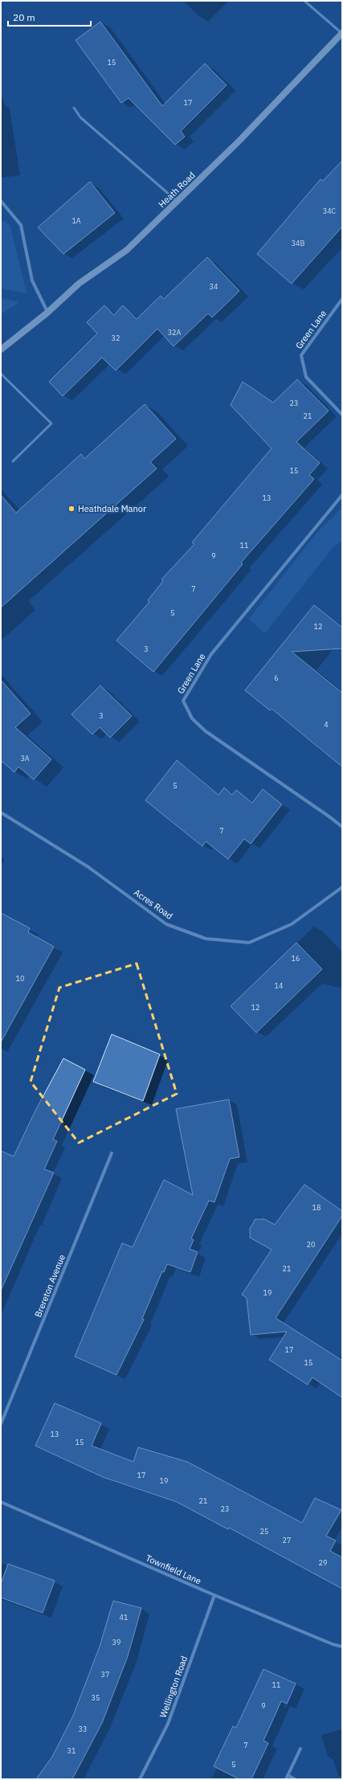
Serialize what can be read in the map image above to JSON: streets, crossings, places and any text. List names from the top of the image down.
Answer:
{
  "streets": {
    "street": [
      "Heath Road",
      "Green Lane",
      "Acres Road",
      "Brereton Avenue",
      "Townfield Lane",
      "Wellington Road"
    ]
  },
  "crossings": [
    ["Townfield Lane", "Wellington Road"]
  ],
  "places": ["Heathdale Manor"],
  "house_numbers": [
    "15",
    "17",
    "34C",
    "1A",
    "34B",
    "34",
    "32A",
    "32",
    "23",
    "21",
    "15",
    "13",
    "11",
    "9",
    "7",
    "5",
    "12",
    "3",
    "6",
    "3",
    "4",
    "3A",
    "5",
    "7",
    "16",
    "10",
    "14",
    "12",
    "18",
    "20",
    "21",
    "19",
    "17",
    "15",
    "13",
    "15",
    "17",
    "19",
    "21",
    "23",
    "25",
    "27",
    "29",
    "41",
    "39",
    "37",
    "11",
    "35",
    "9",
    "33",
    "7",
    "31",
    "5"
  ],
  "scale_bar": "20 m"
}
